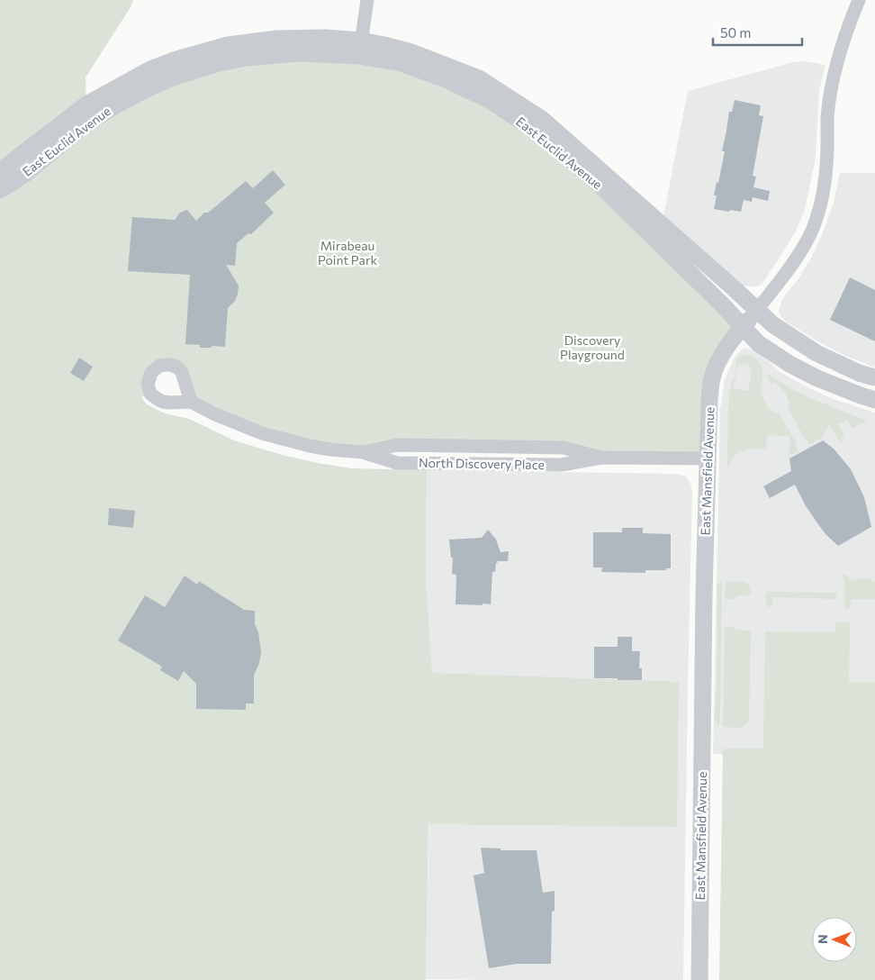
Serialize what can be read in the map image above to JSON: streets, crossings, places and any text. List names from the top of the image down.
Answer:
{
  "streets": {
    "street": ["East Euclid Avenue", "North Discovery Place", "East Mansfield Avenue"]
  },
  "crossings": [
    ["East Euclid Avenue", "East Mansfield Avenue"],
    ["North Discovery Place", "East Mansfield Avenue"]
  ],
  "parks": ["Mirabeau Point Park", "Discovery Playground"],
  "scale_bar": "50 m",
  "north": "left"
}
